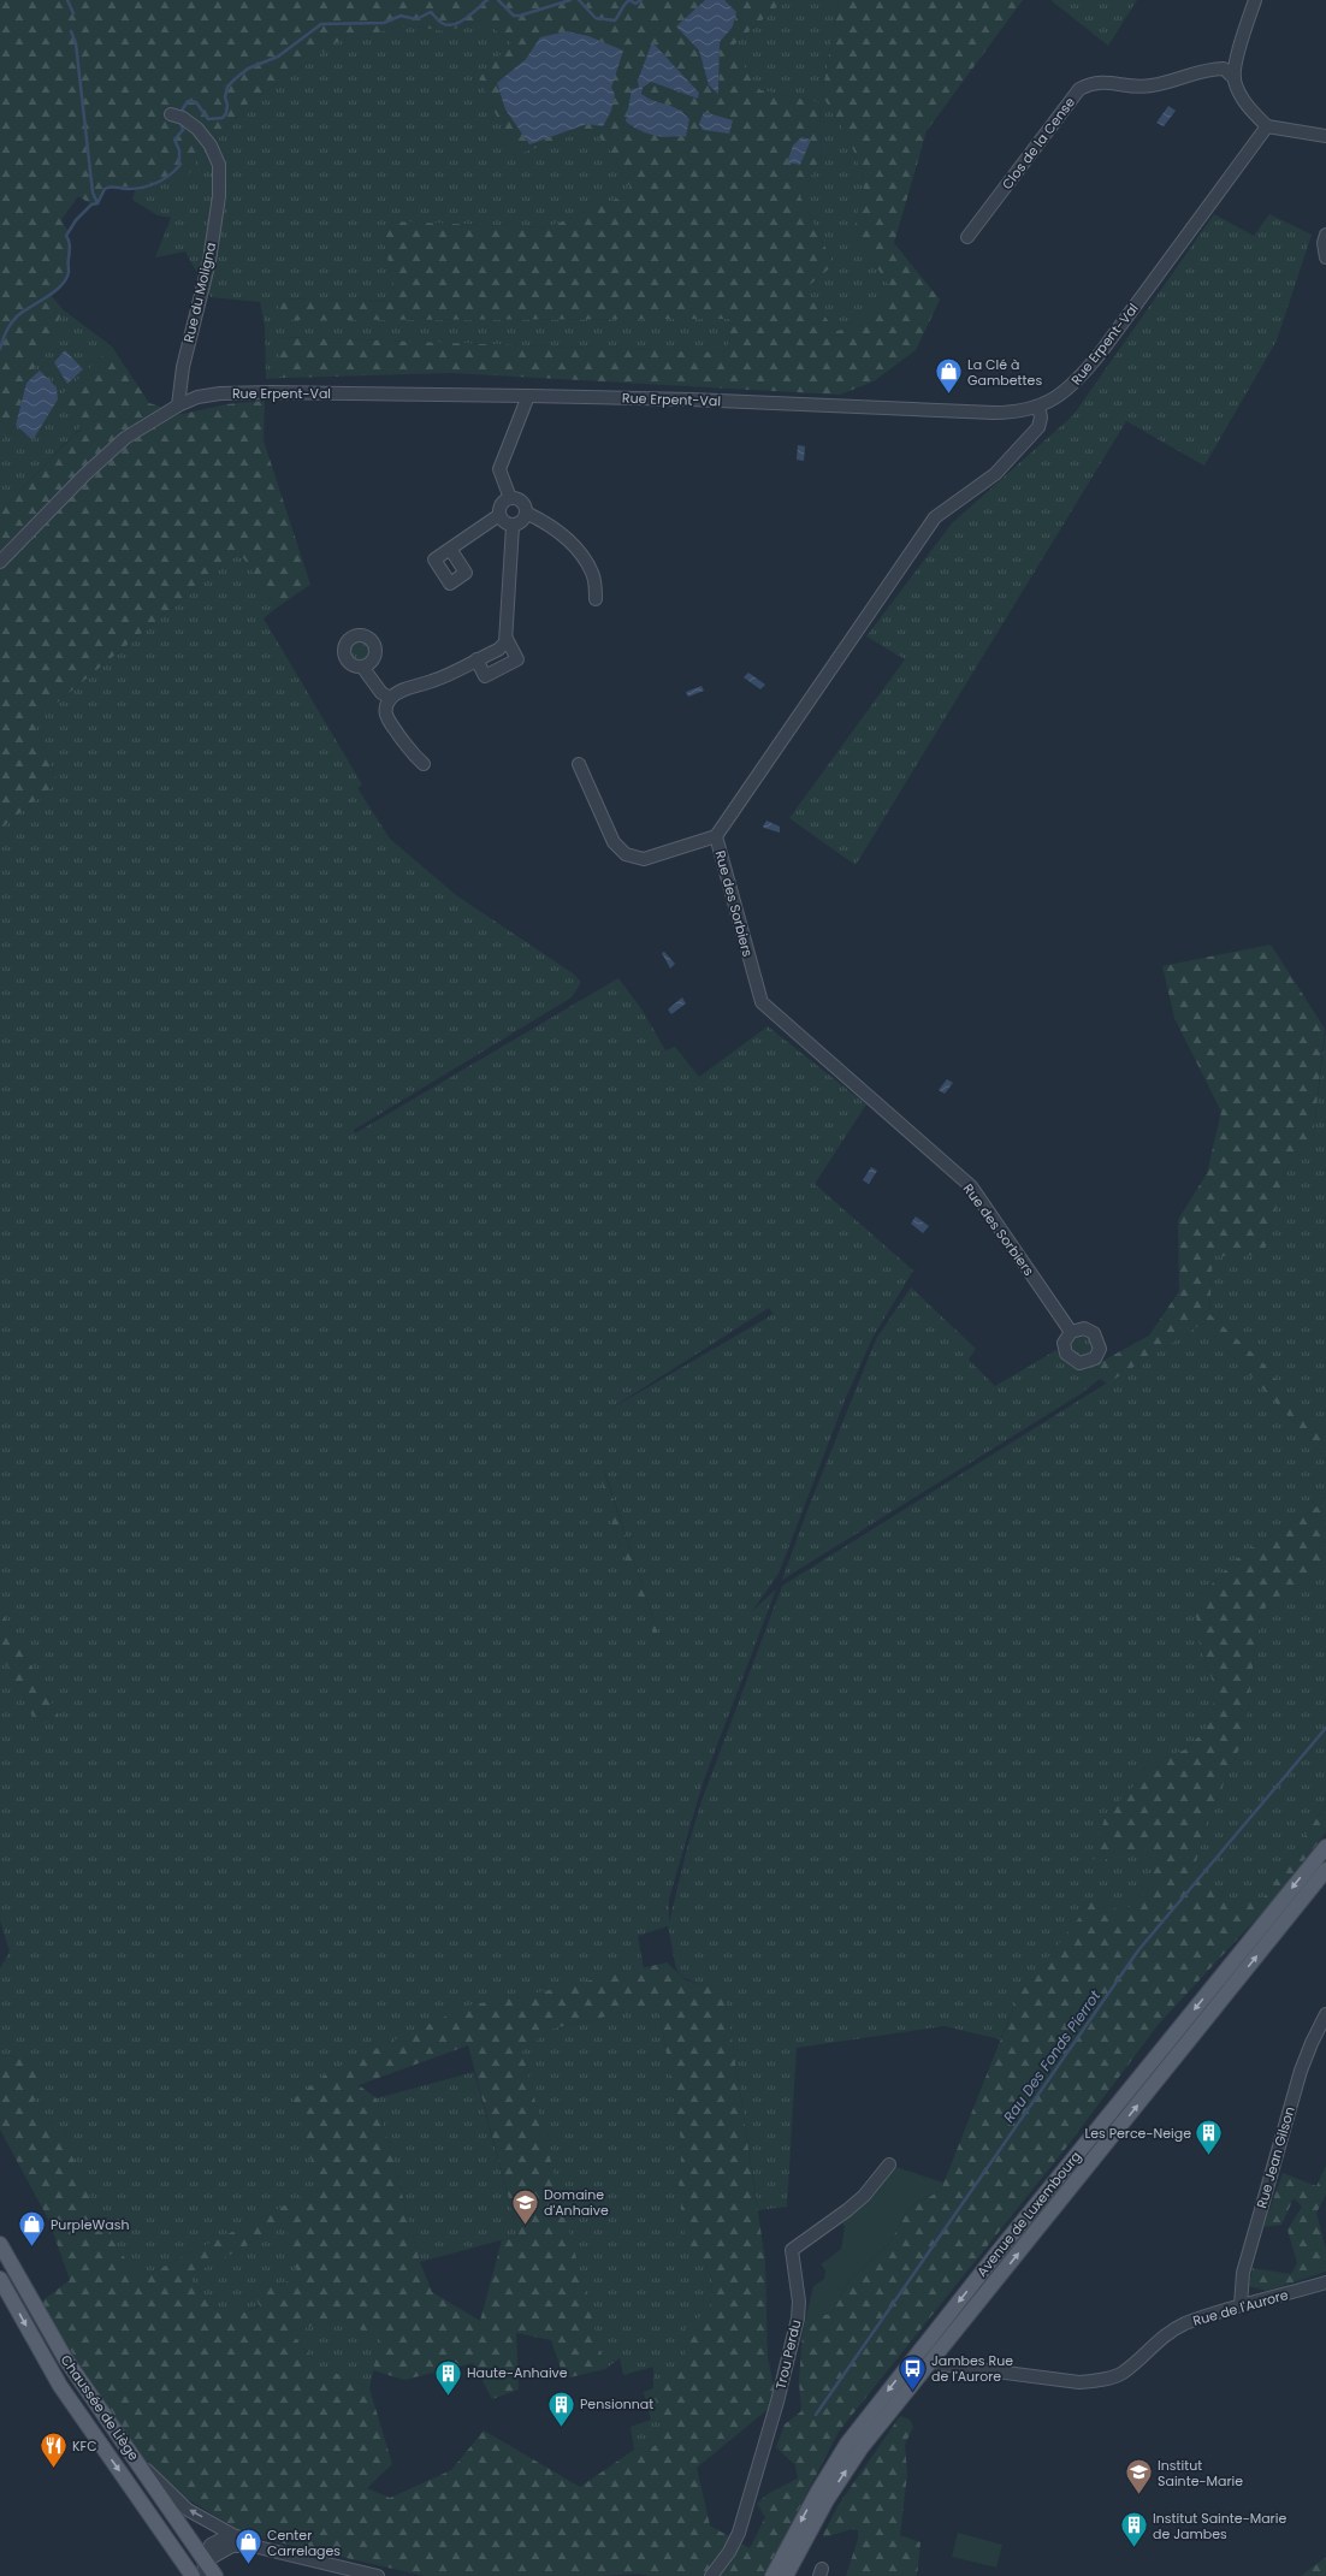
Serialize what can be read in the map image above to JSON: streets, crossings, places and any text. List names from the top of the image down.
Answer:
{
  "streets": {
    "main road": ["Avenue de Luxembourg", "Chaussée de Liège"],
    "street": [
      "Clos de la Cense",
      "Rue du Moligna",
      "Rue Erpent-Val",
      "Rue des Sorbiers",
      "Rue Jean Gilson",
      "Rue de l'Aurore",
      "Trou Perdu"
    ]
  },
  "crossings": [
    ["Rue du Moligna", "Rue Erpent-Val"],
    ["Rue Erpent-Val", "Rue des Sorbiers"],
    ["Rue Jean Gilson", "Rue de l'Aurore"],
    ["Avenue de Luxembourg", "Rue de l'Aurore"]
  ],
  "water": ["Rau Des Fonds Pierrot"],
  "places": {
    "shop": ["La Clé à Gambettes", "PurpleWash", "Center Carrelages"],
    "building": [
      "Les Perce-Neige",
      "Haute-Anhaive",
      "Pensionnat",
      "Institut Sainte-Marie de Jambes"
    ],
    "school or university": ["Domaine d'Anhaive", "Institut Sainte-Marie"],
    "bus stop": ["Jambes Rue de l'Aurore"],
    "restaurant": ["KFC"]
  }
}
